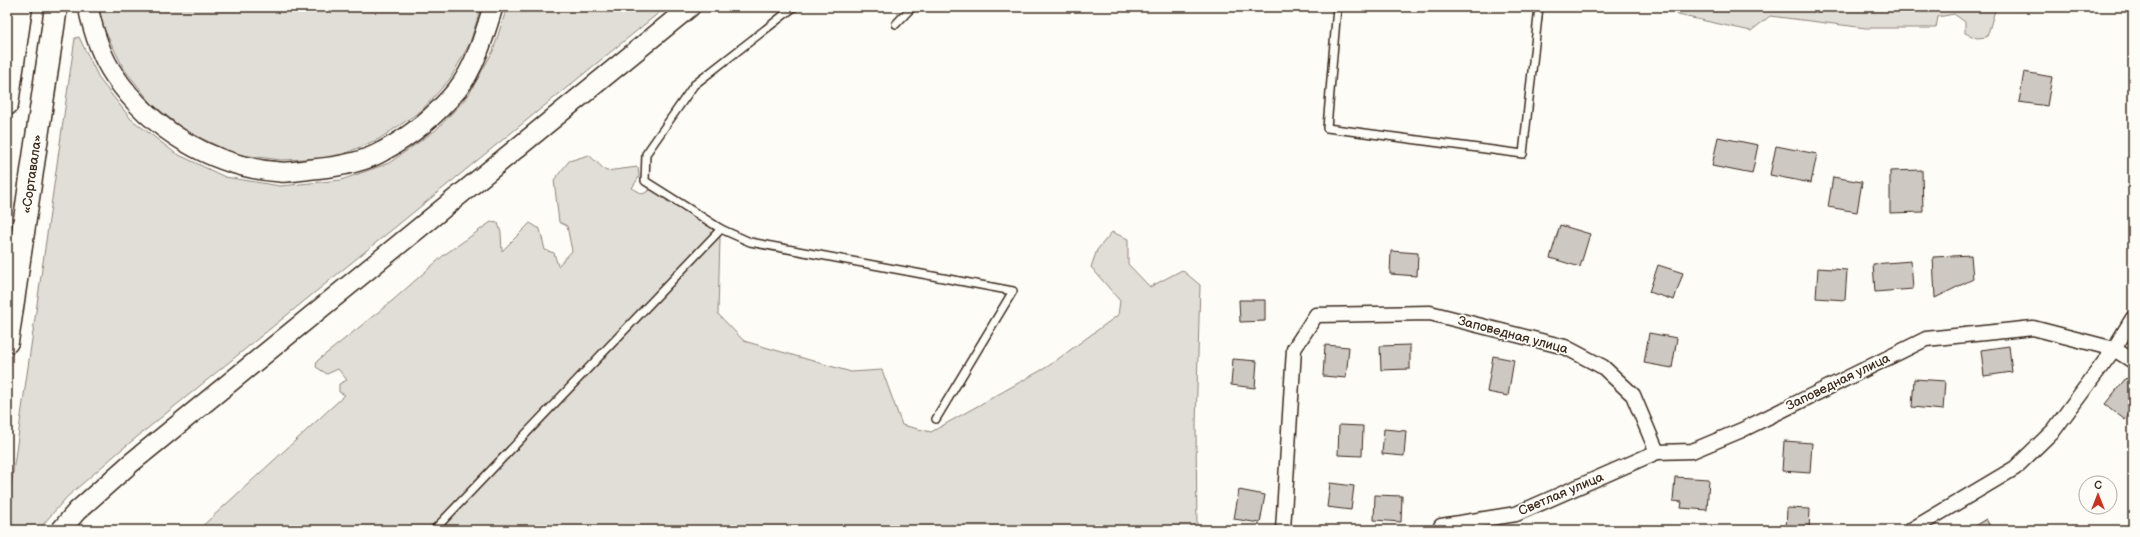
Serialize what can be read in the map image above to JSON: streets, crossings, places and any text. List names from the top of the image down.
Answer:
{
  "streets": {
    "highway": ["«Сортавала»"],
    "street": ["Заповедная улица", "Светлая улица"]
  },
  "crossings": [
    ["Заповедная улица", "Светлая улица"]
  ],
  "north": "top"
}
